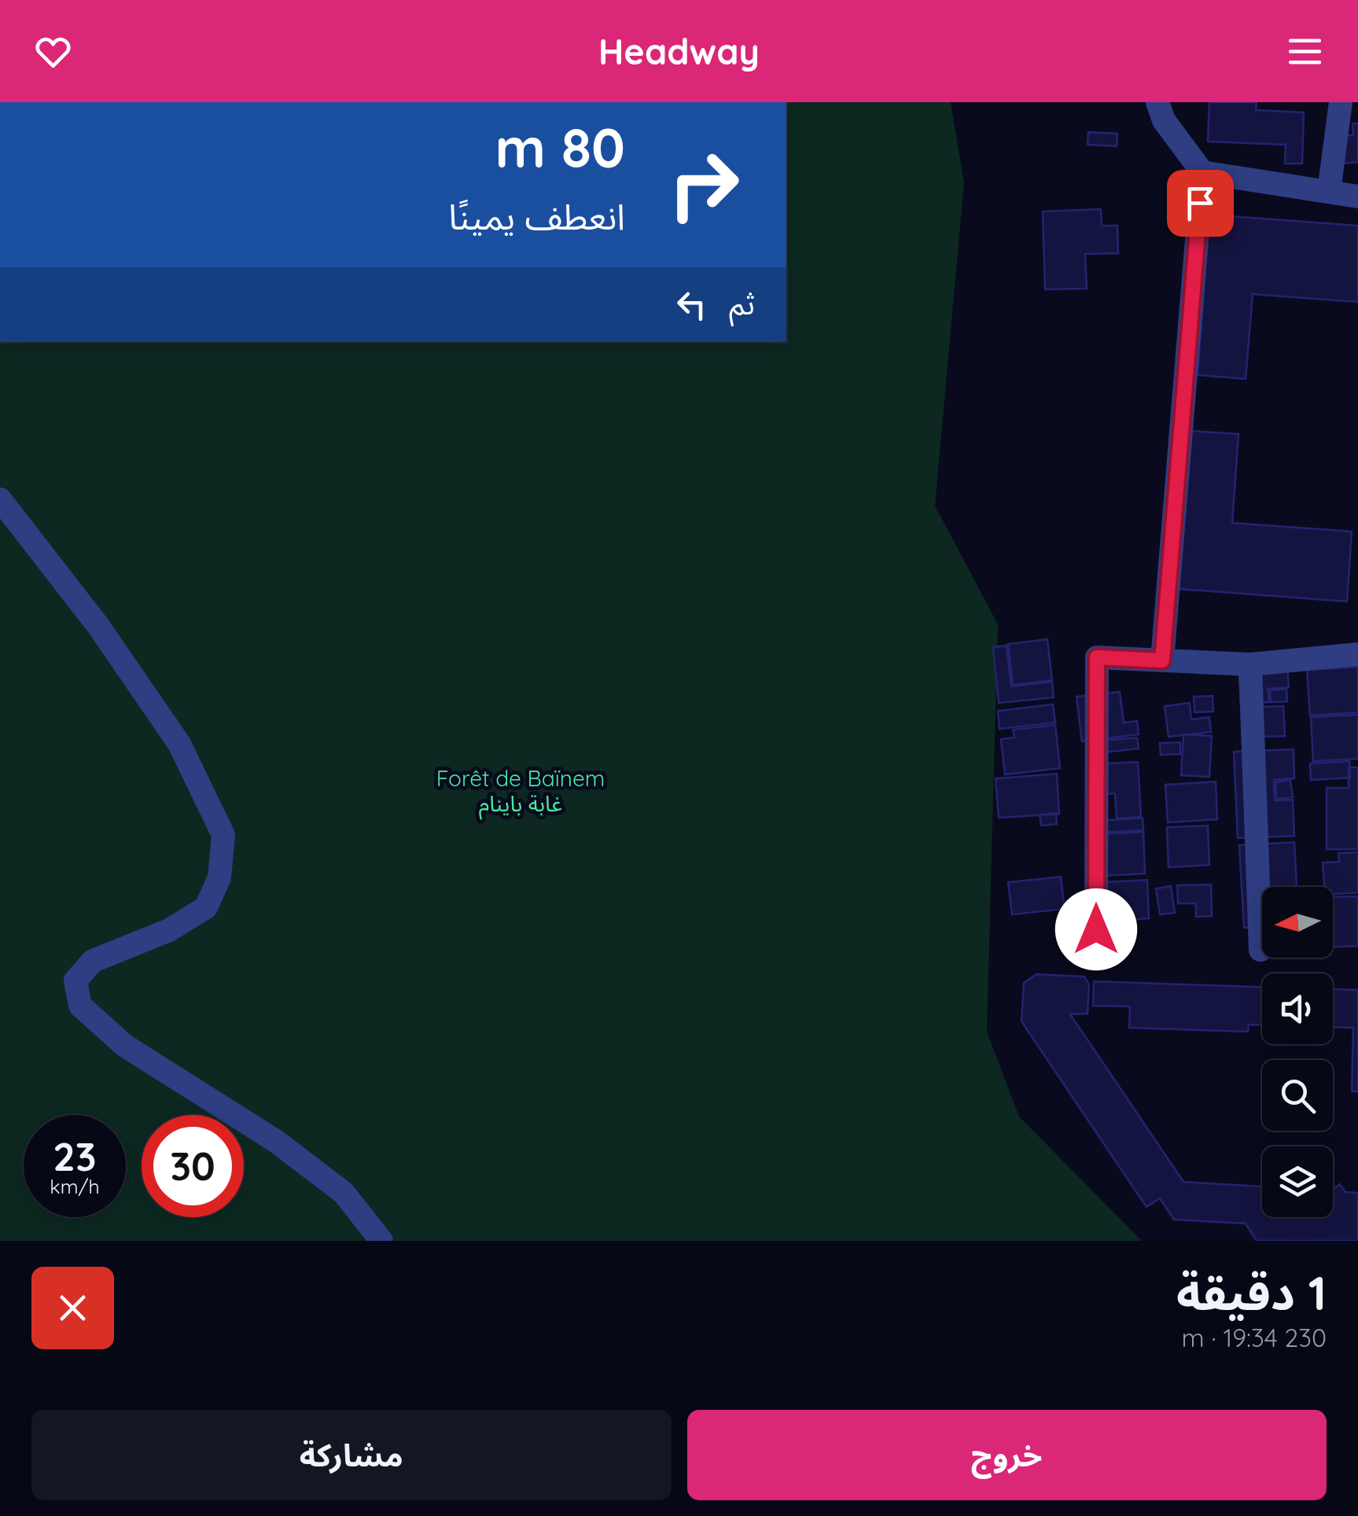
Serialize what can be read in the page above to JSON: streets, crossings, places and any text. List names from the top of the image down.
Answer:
{
  "parks": ["Forêt de Baïnem غابة باينام"],
  "north": "left",
  "page": {
    "header": "Headway",
    "turn": ["80 m", "انعطف يمينًا"],
    "then": "ثم",
    "speed": "23 km/h",
    "limit": "30",
    "heading": ["1 دقيقة", "230 m · 19:34"],
    "buttons": ["خروج", "مشاركة"]
  }
}
